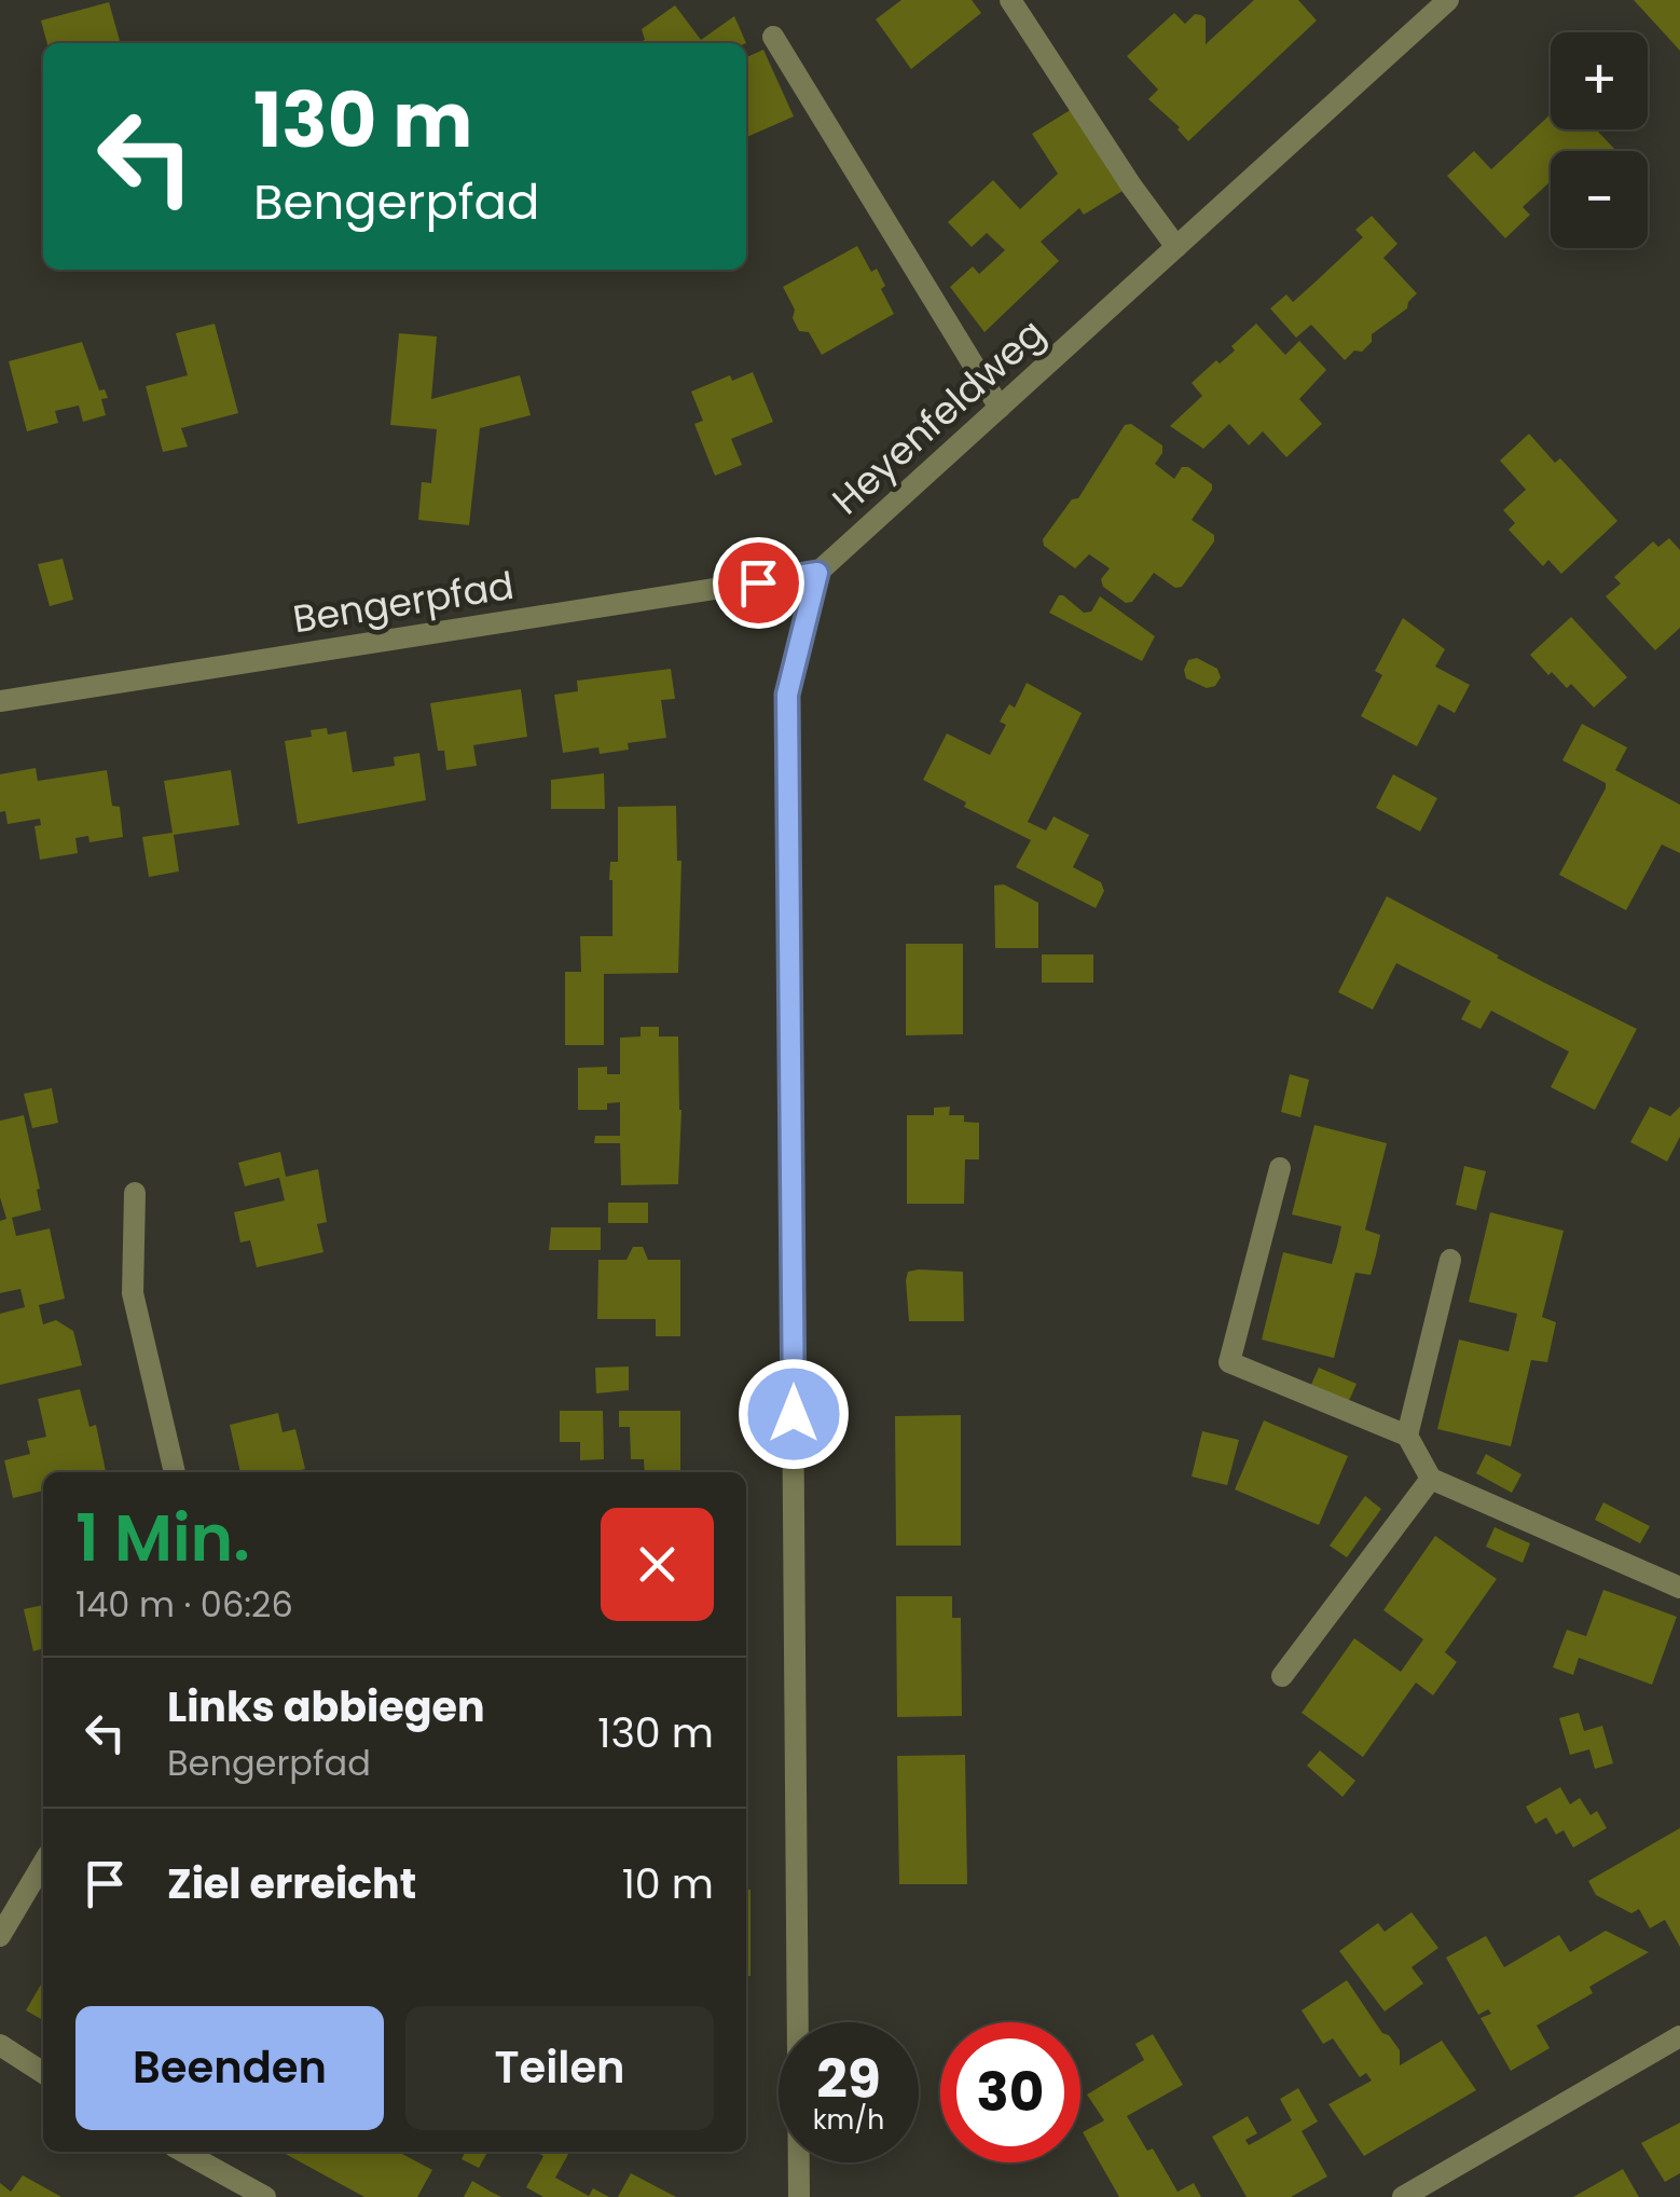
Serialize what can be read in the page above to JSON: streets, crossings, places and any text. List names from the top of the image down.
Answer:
{
  "streets": {
    "street": ["Heyenfeldweg", "Bengerpfad"]
  },
  "crossings": [
    ["Heyenfeldweg", "Bengerpfad"]
  ],
  "page": {
    "map_buttons": ["+", "−"],
    "turn": ["130 m", "Bengerpfad"],
    "heading": ["1 Min.", "140 m · 06:26"],
    "list": [
      {
        "name": "Links abbiegen",
        "note": "Bengerpfad",
        "value": "130 m"
      },
      {
        "name": "Ziel erreicht",
        "value": "10 m"
      }
    ],
    "buttons": ["Beenden", "Teilen"],
    "speed": "29 km/h",
    "limit": "30"
  }
}
